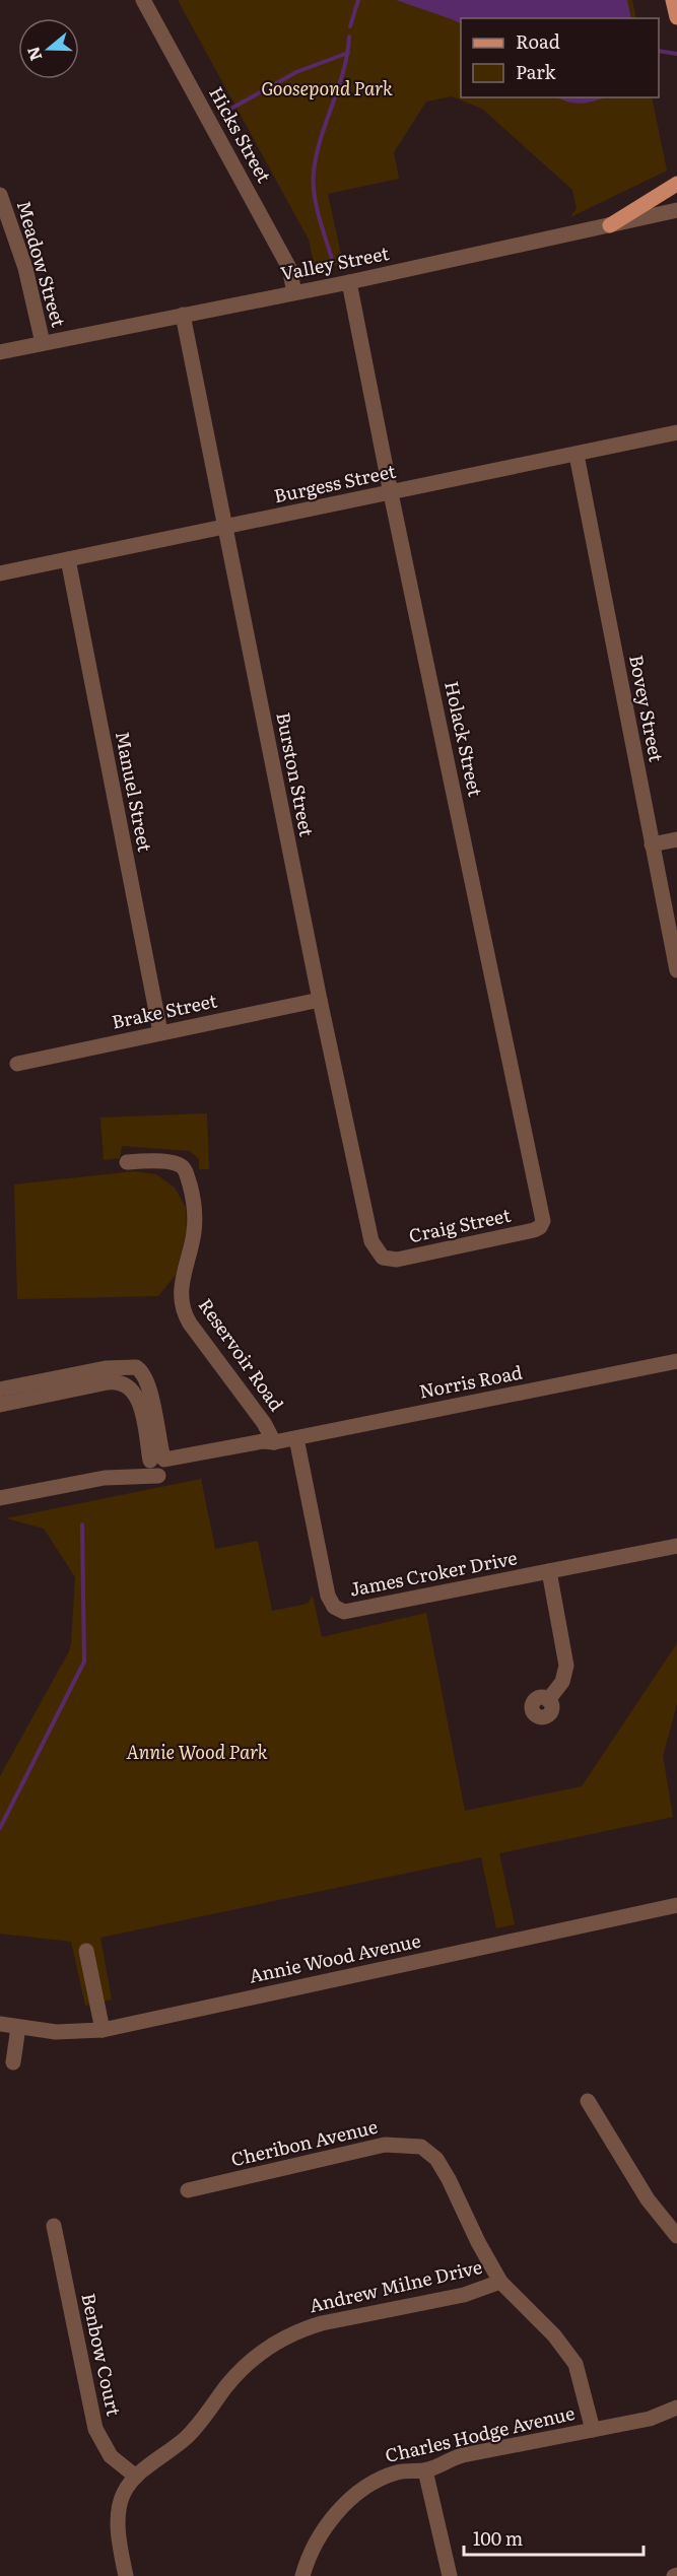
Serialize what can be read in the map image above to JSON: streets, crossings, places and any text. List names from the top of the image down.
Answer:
{
  "streets": {
    "street": [
      "Hicks Street",
      "Meadow Street",
      "Valley Street",
      "Burgess Street",
      "Bovey Street",
      "Holack Street",
      "Burston Street",
      "Manuel Street",
      "Brake Street",
      "Craig Street",
      "Reservoir Road",
      "Norris Road",
      "James Croker Drive",
      "Annie Wood Avenue",
      "Cheribon Avenue",
      "Andrew Milne Drive",
      "Benbow Court",
      "Charles Hodge Avenue"
    ]
  },
  "crossings": [
    ["Hicks Street", "Valley Street"],
    ["Meadow Street", "Valley Street"],
    ["Valley Street", "Holack Street"],
    ["Valley Street", "Burston Street"],
    ["Burgess Street", "Bovey Street"],
    ["Burgess Street", "Holack Street"],
    ["Burgess Street", "Burston Street"],
    ["Burgess Street", "Manuel Street"],
    ["Holack Street", "Craig Street"],
    ["Burston Street", "Brake Street"],
    ["Burston Street", "Craig Street"],
    ["Manuel Street", "Brake Street"],
    ["Reservoir Road", "Norris Road"],
    ["Norris Road", "James Croker Drive"],
    ["Cheribon Avenue", "Andrew Milne Drive"],
    ["Cheribon Avenue", "Charles Hodge Avenue"],
    ["Andrew Milne Drive", "Benbow Court"]
  ],
  "parks": ["Goosepond Park", "Annie Wood Park"],
  "legend": ["Road", "Park"],
  "scale_bar": "100 m",
  "north": "left"
}
